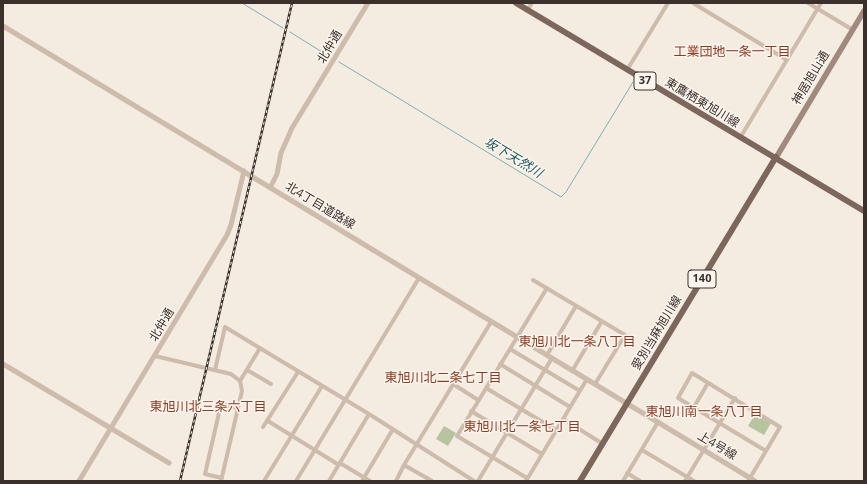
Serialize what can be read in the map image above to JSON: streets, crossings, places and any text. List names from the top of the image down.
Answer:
{
  "streets": {
    "main road": [
      "神居旭山通",
      "37",
      "東鷹栖東旭川線",
      "140",
      "愛別当麻旭川線"
    ],
    "street": ["北仲通", "北4丁目道路線", "上4号線"]
  },
  "crossings": [
    ["北仲通", "北4丁目道路線"],
    ["神居旭山通", "37"],
    ["神居旭山通", "東鷹栖東旭川線"],
    ["神居旭山通", "愛別当麻旭川線"],
    ["37", "東鷹栖東旭川線"],
    ["37", "愛別当麻旭川線"],
    ["東鷹栖東旭川線", "愛別当麻旭川線"],
    ["北4丁目道路線", "愛別当麻旭川線"],
    ["北4丁目道路線", "上4号線"],
    ["愛別当麻旭川線", "上4号線"]
  ],
  "districts": [
    "工業団地一条一丁目",
    "東旭川北一条八丁目",
    "東旭川北二条七丁目",
    "東旭川北三条六丁目",
    "東旭川南一条八丁目",
    "東旭川北一条七丁目"
  ],
  "water": ["坂下天然川"]
}
